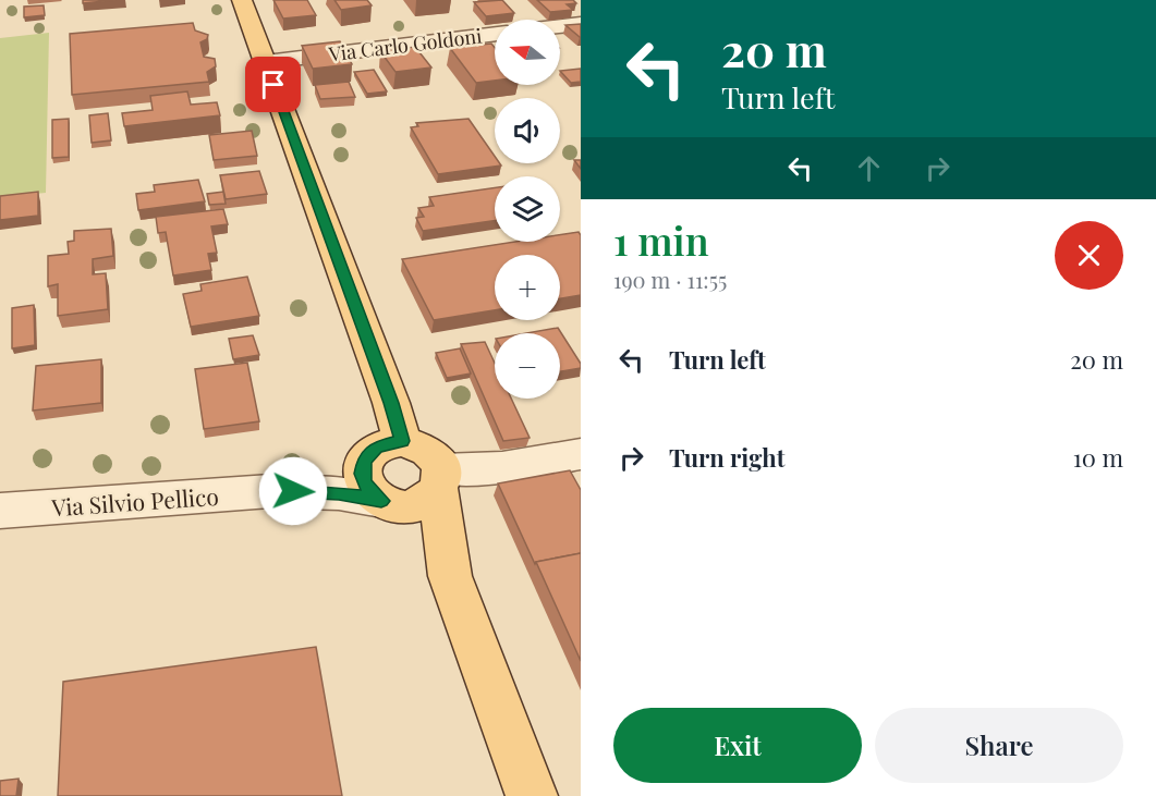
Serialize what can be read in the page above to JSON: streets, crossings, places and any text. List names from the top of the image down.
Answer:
{
  "streets": {
    "street": ["Via Carlo Goldoni", "Via Silvio Pellico"]
  },
  "north": "left",
  "page": {
    "turn": ["20 m", "Turn left"],
    "map_buttons": ["+", "−"],
    "heading": ["1 min", "190 m · 11:55"],
    "list": [
      {
        "name": "Turn left",
        "value": "20 m"
      },
      {
        "name": "Turn right",
        "value": "10 m"
      }
    ],
    "buttons": ["Exit", "Share"]
  }
}
